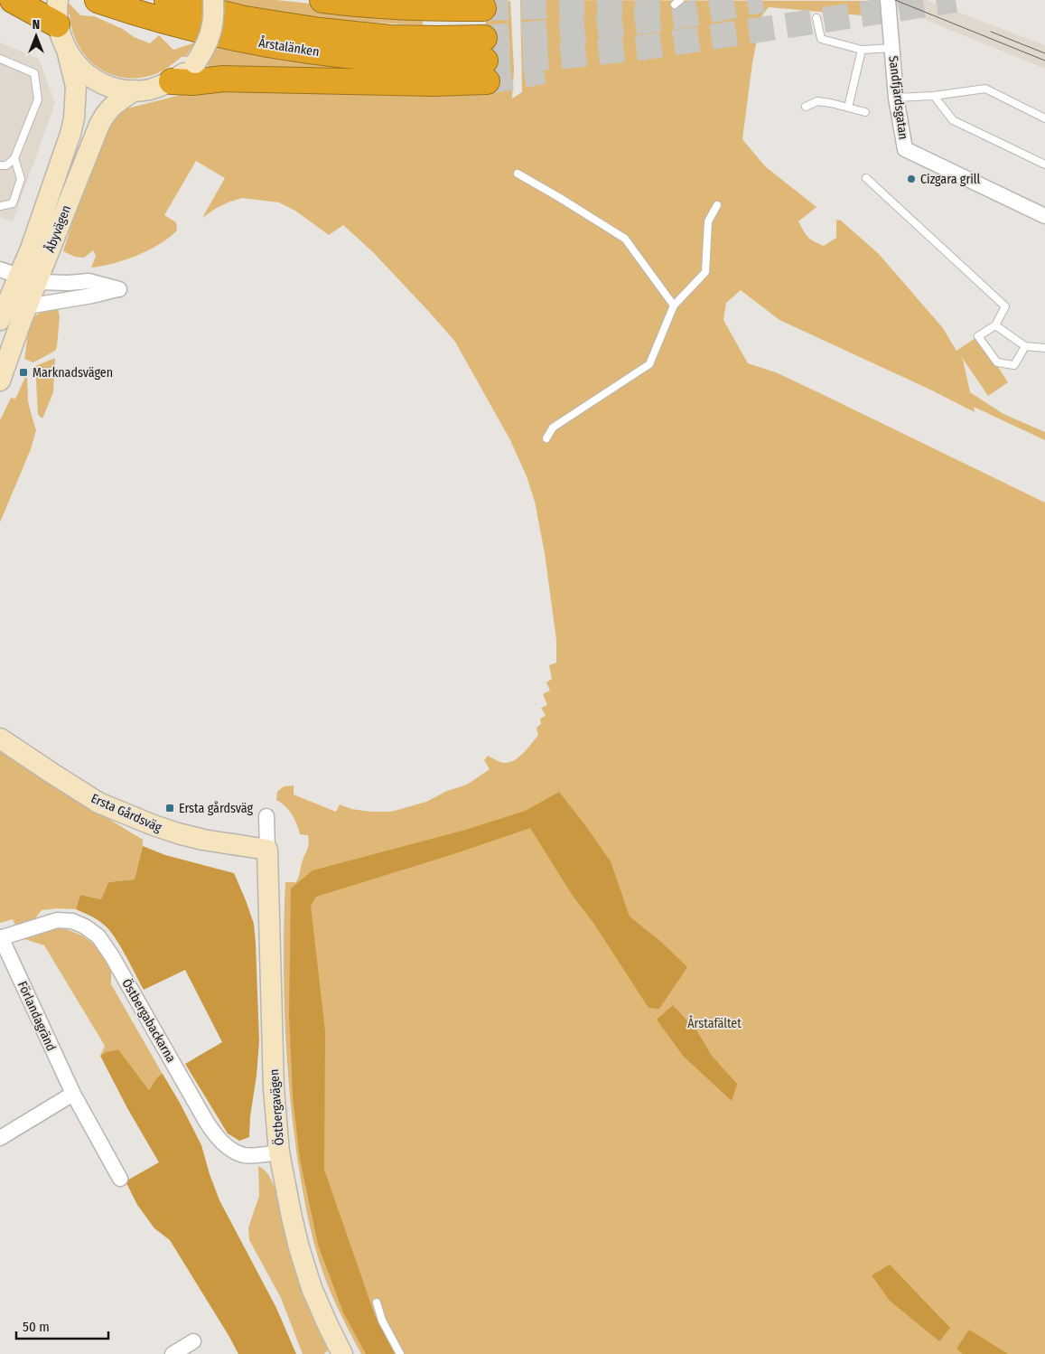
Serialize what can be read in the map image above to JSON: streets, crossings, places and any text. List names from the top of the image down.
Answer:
{
  "streets": {
    "highway": ["Årstalänken"],
    "street": [
      "Sandfjärdsgatan",
      "Åbyvägen",
      "Ersta Gårdsväg",
      "Förlandagränd",
      "Östbergabackarna",
      "Östbergavägen"
    ]
  },
  "crossings": [
    ["Ersta Gårdsväg", "Östbergavägen"],
    ["Förlandagränd", "Östbergabackarna"],
    ["Östbergabackarna", "Östbergavägen"]
  ],
  "parks": ["Årstafältet"],
  "places": {
    "other": ["Cizgara grill"],
    "transit": ["Marknadsvägen", "Ersta gårdsväg"]
  },
  "scale_bar": "50 m",
  "north": "top"
}
